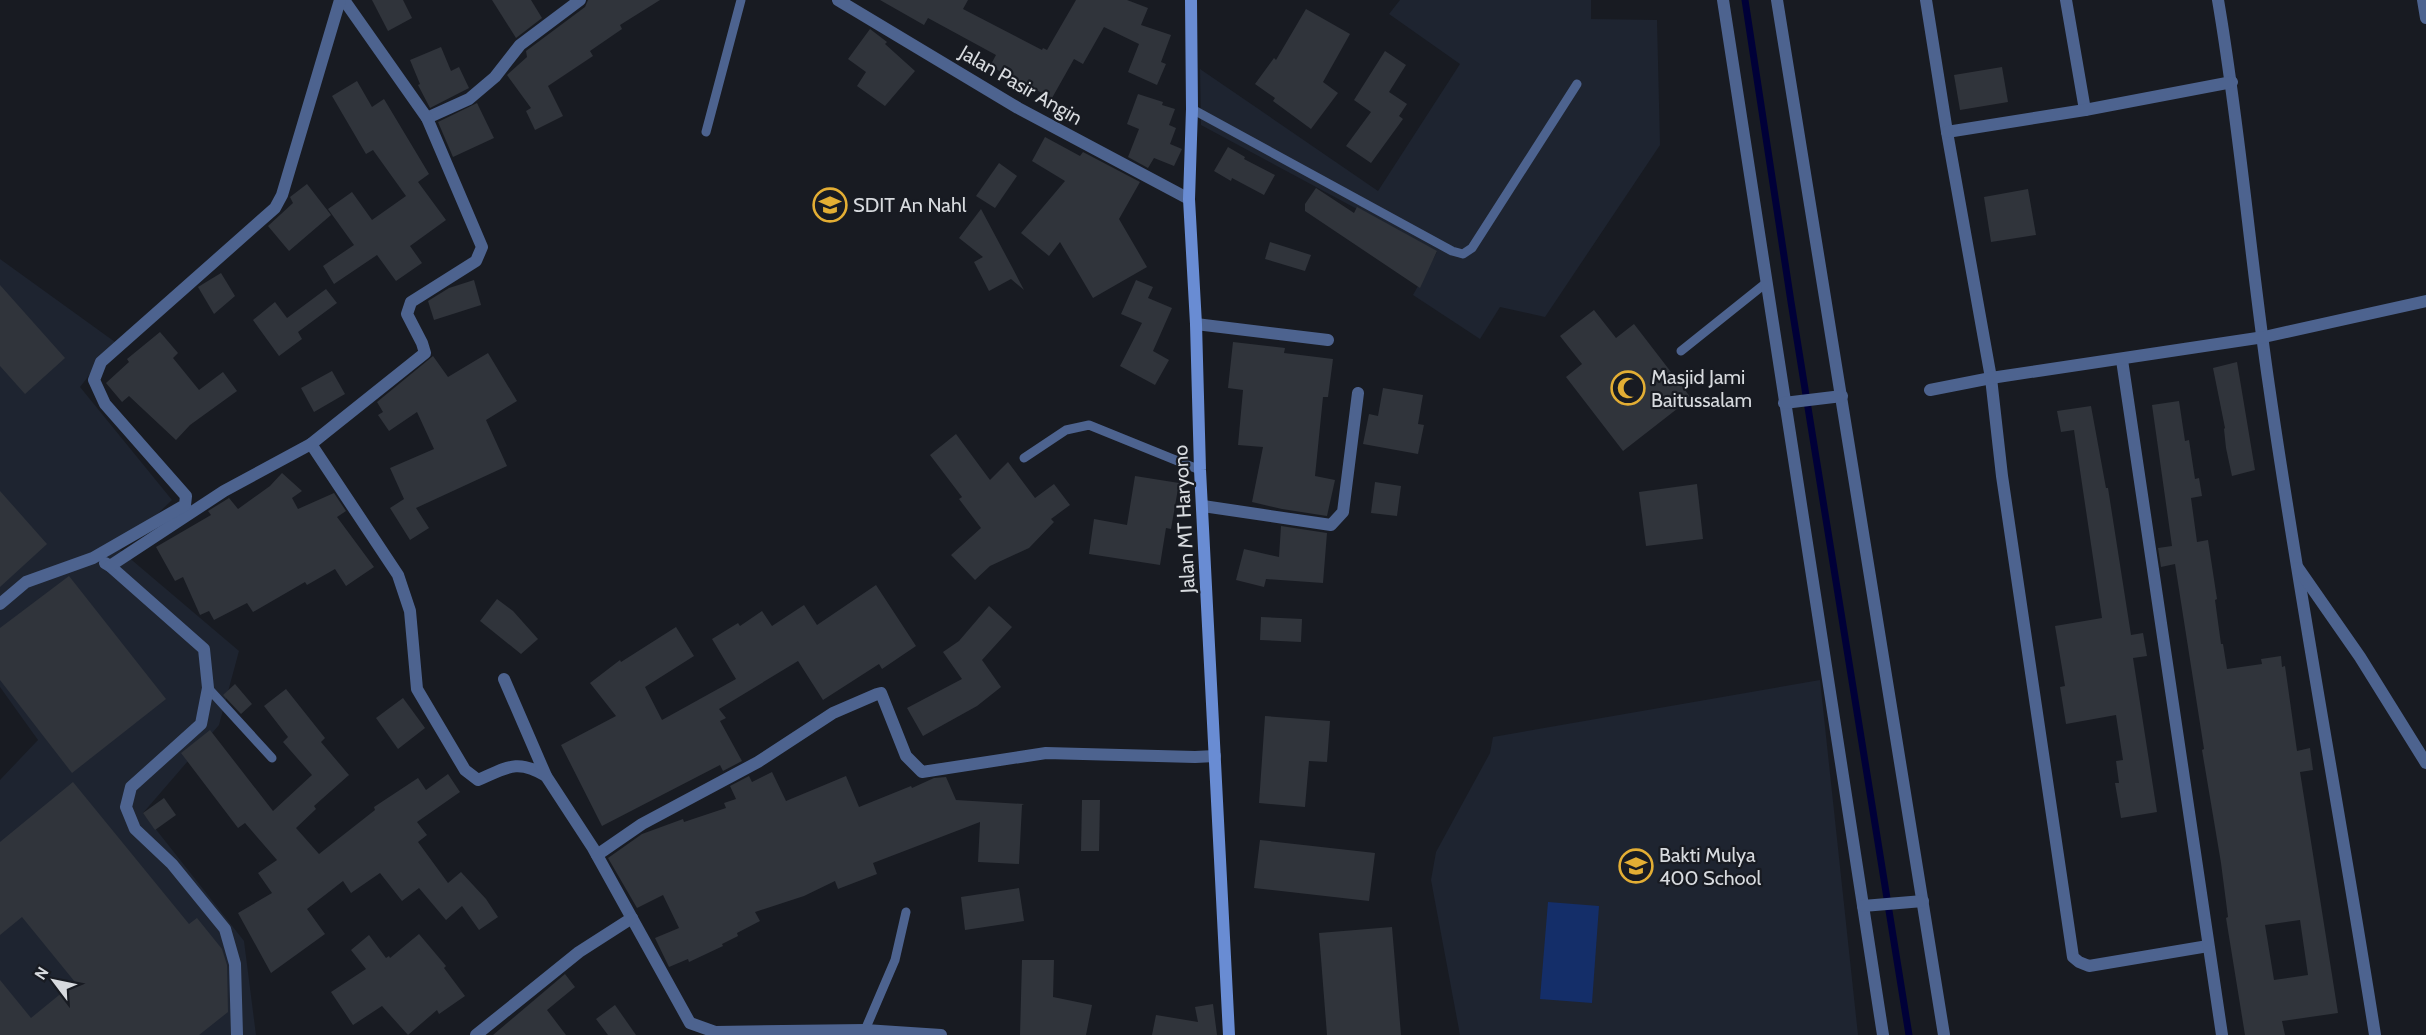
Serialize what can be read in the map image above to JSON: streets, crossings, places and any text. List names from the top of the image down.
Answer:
{
  "streets": {
    "main road": ["Jalan MT Haryono"],
    "street": ["Jalan Pasir Angin"]
  },
  "crossings": [
    ["Jalan Pasir Angin", "Jalan MT Haryono"]
  ],
  "places": {
    "school or university": ["SDIT An Nahl", "Bakti Mulya 400 School"],
    "mosque": ["Masjid Jami Baitussalam"]
  },
  "north": "top left"
}
